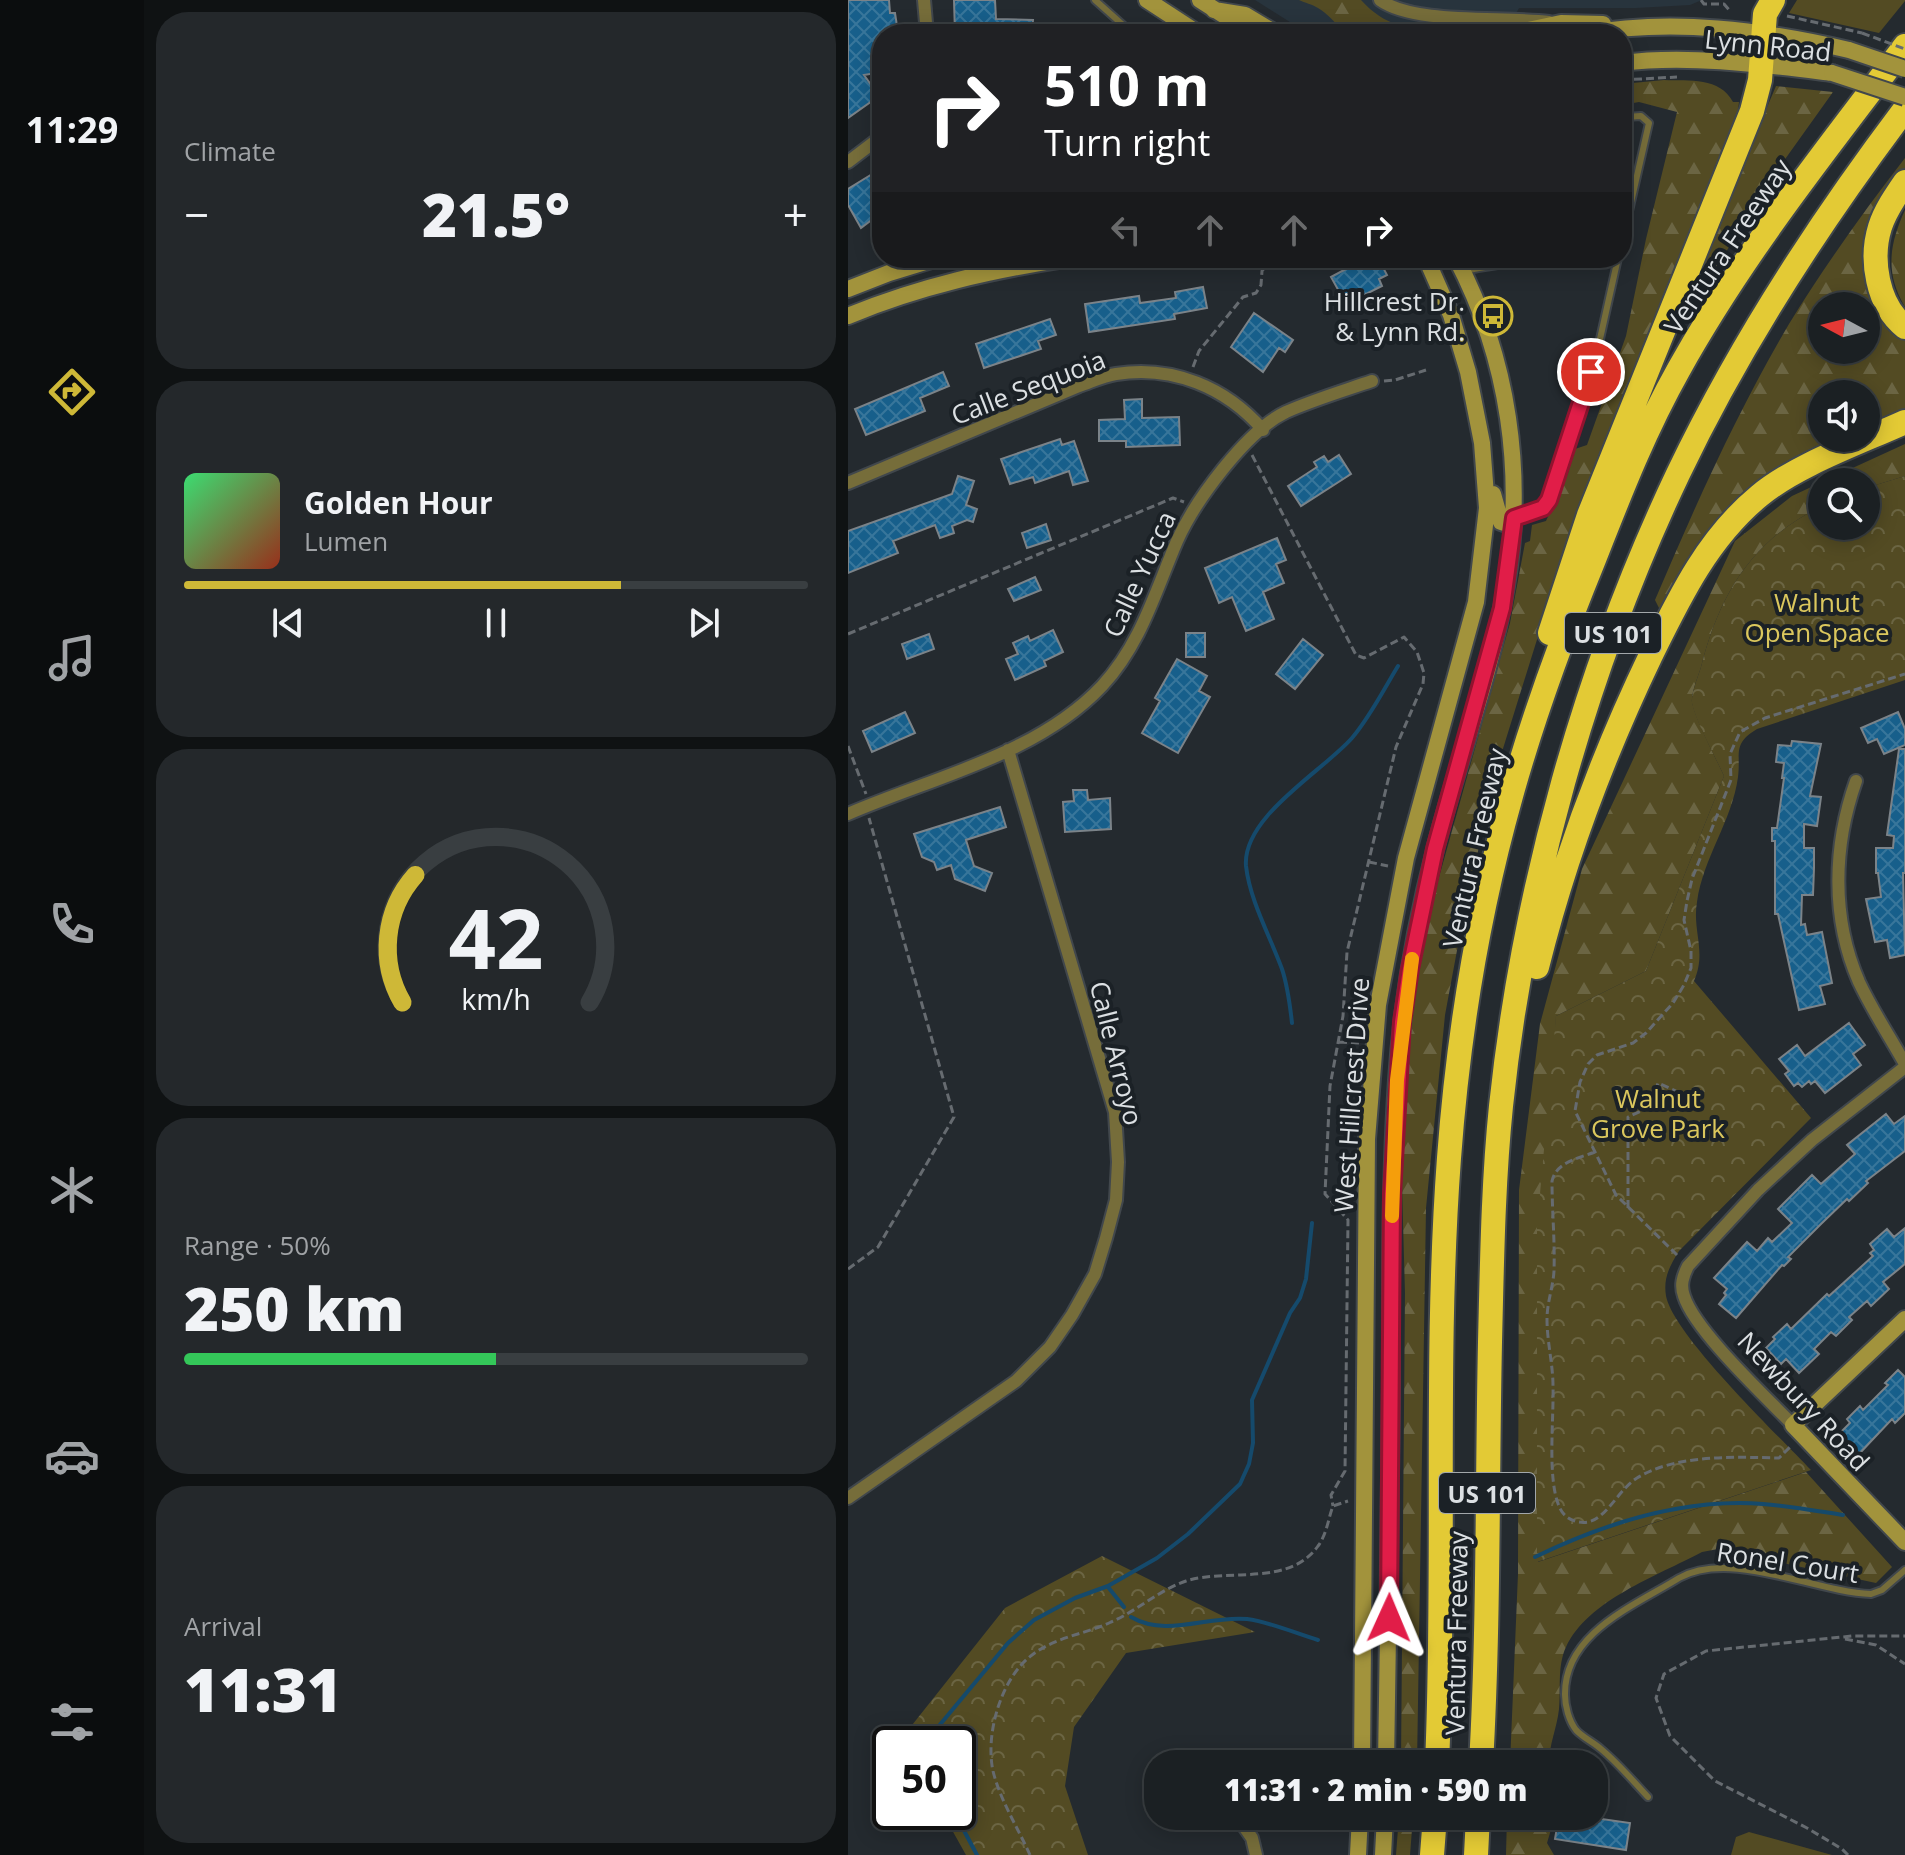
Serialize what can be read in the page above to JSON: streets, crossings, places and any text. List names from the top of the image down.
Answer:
{
  "streets": {
    "highway": ["Ventura Freeway", "US 101"],
    "main road": ["Lynn Road", "West Hillcrest Drive", "Newbury Road"],
    "street": ["Calle Sequoia", "Calle Yucca", "Calle Arroyo"],
    "lane": ["Ronel Court"]
  },
  "crossings": [
    ["Calle Sequoia", "Calle Yucca"],
    ["Calle Yucca", "Calle Arroyo"]
  ],
  "parks": ["Walnut Open Space", "Walnut Grove Park"],
  "places": {
    "bus stop": ["Hillcrest Dr. & Lynn Rd."]
  },
  "north": "left",
  "page": {
    "tabs": "11:29",
    "tile": [
      "Climate",
      ["Range · 50%", "250 km"],
      ["Arrival", "11:31"]
    ],
    "turn": ["510 m", "Turn right"],
    "heat": ["−", "21.5°", "+"],
    "song": ["Golden Hour", "Lumen"],
    "limit": "50",
    "trip": "11:31 · 2 min · 590 m",
    "gauge": ["42", "km/h"]
  }
}
